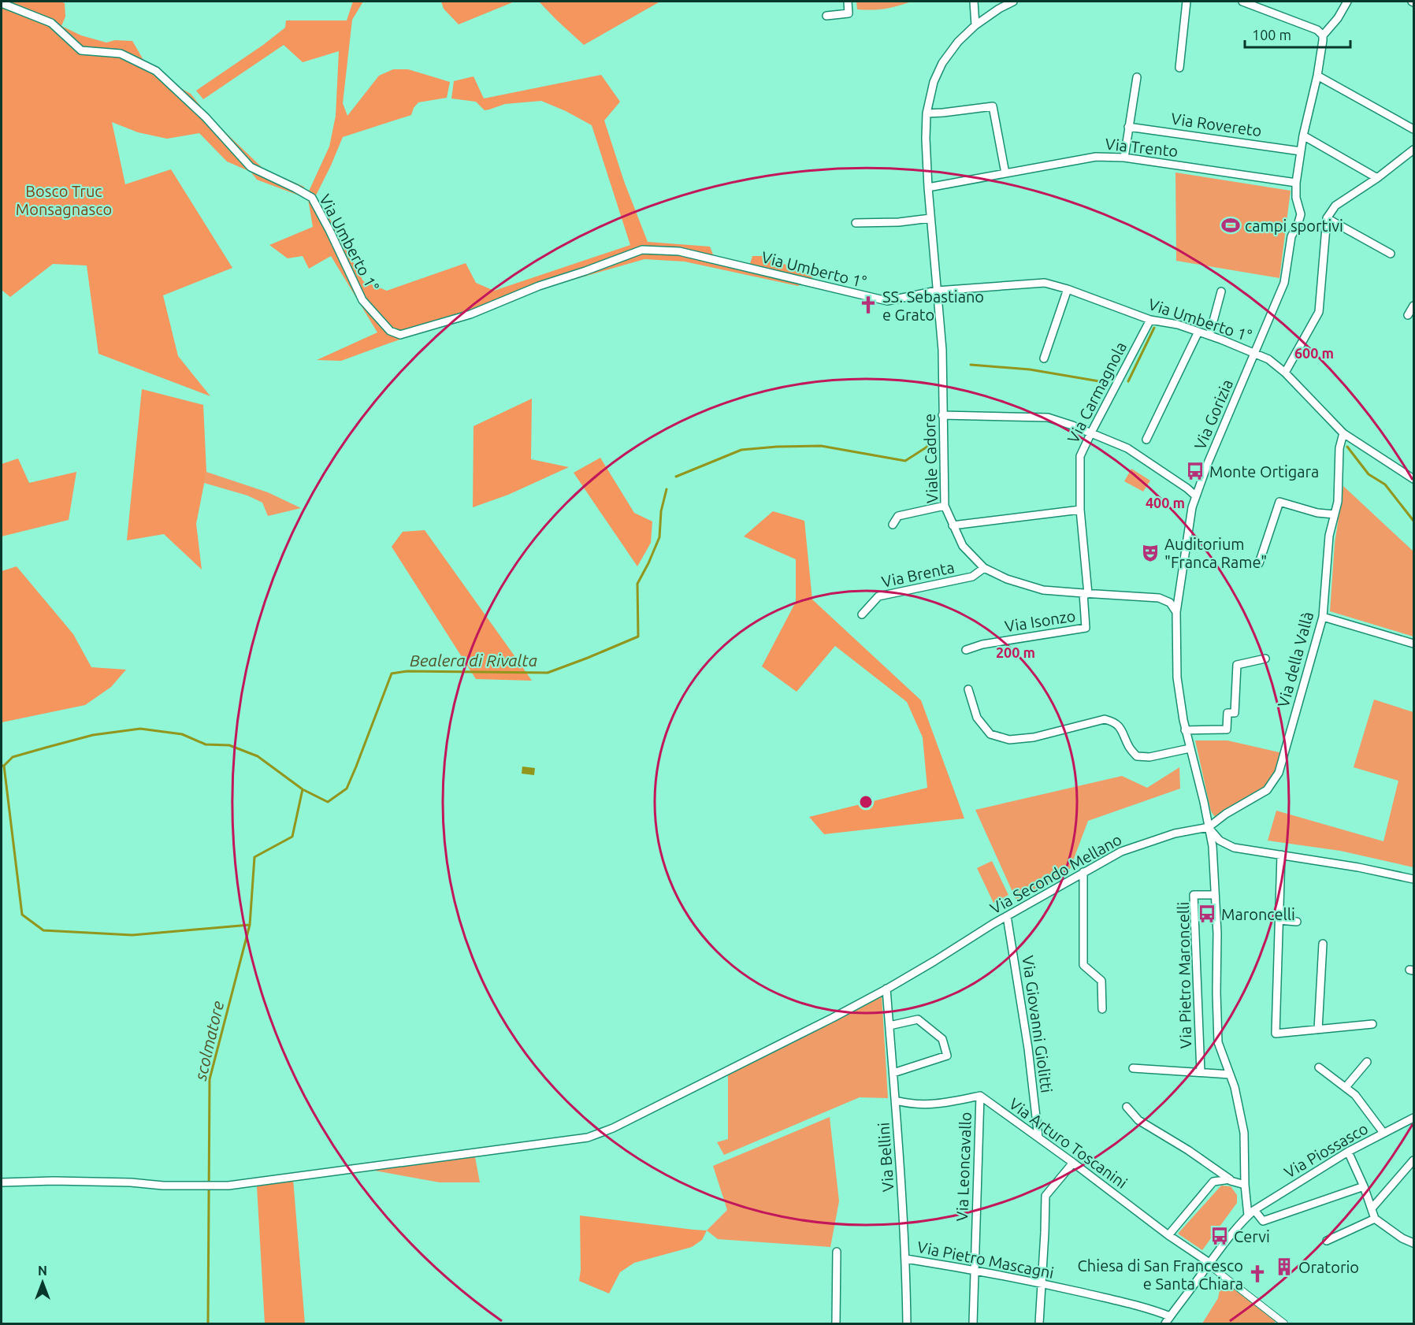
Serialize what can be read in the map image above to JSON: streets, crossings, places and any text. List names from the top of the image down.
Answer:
{
  "streets": {
    "street": [
      "Via Rovereto",
      "Via Trento",
      "Via Umberto 1°",
      "Via Carmagnola",
      "Via Gorizia",
      "Viale Cadore",
      "Via Brenta",
      "Via Isonzo",
      "Via della Vallà",
      "Via Secondo Mellano",
      "Via Pietro Maroncelli",
      "Via Giovanni Giolitti",
      "Via Arturo Toscanini",
      "Via Piossasco",
      "Via Bellini",
      "Via Leoncavallo",
      "Via Pietro Mascagni"
    ]
  },
  "crossings": [
    ["Via Rovereto", "Via Gorizia"],
    ["Via Trento", "Via Gorizia"],
    ["Via Trento", "Viale Cadore"],
    ["Via Umberto 1°", "Via Carmagnola"],
    ["Via Umberto 1°", "Via Gorizia"],
    ["Via Umberto 1°", "Viale Cadore"],
    ["Via Umberto 1°", "Via della Vallà"],
    ["Via Carmagnola", "Viale Cadore"],
    ["Via Carmagnola", "Via Isonzo"],
    ["Via Gorizia", "Viale Cadore"],
    ["Via Gorizia", "Via della Vallà"],
    ["Via Gorizia", "Via Secondo Mellano"],
    ["Via Gorizia", "Via Pietro Maroncelli"],
    ["Viale Cadore", "Via Brenta"],
    ["Viale Cadore", "Via Isonzo"],
    ["Via della Vallà", "Via Secondo Mellano"],
    ["Via della Vallà", "Via Pietro Maroncelli"],
    ["Via Secondo Mellano", "Via Pietro Maroncelli"],
    ["Via Secondo Mellano", "Via Giovanni Giolitti"],
    ["Via Secondo Mellano", "Via Bellini"],
    ["Via Pietro Maroncelli", "Via Piossasco"],
    ["Via Giovanni Giolitti", "Via Arturo Toscanini"],
    ["Via Arturo Toscanini", "Via Piossasco"],
    ["Via Arturo Toscanini", "Via Leoncavallo"],
    ["Via Piossasco", "Via Pietro Mascagni"],
    ["Via Bellini", "Via Pietro Mascagni"],
    ["Via Leoncavallo", "Via Pietro Mascagni"]
  ],
  "water": ["Bealera di Rivalta", "scolmatore"],
  "parks": ["Bosco Truc Monsagnasco"],
  "places": {
    "sports": ["campi sportivi"],
    "church": ["SS. Sebastiano e Grato", "Chiesa di San Francesco e Santa Chiara"],
    "bus stop": ["Monte Ortigara", "Maroncelli", "Cervi"],
    "theatre": ["Auditorium \"Franca Rame\""],
    "building": ["Oratorio"]
  },
  "scale_bar": "100 m",
  "north": "top",
  "rings": ["600 m", "400 m", "200 m"]
}
